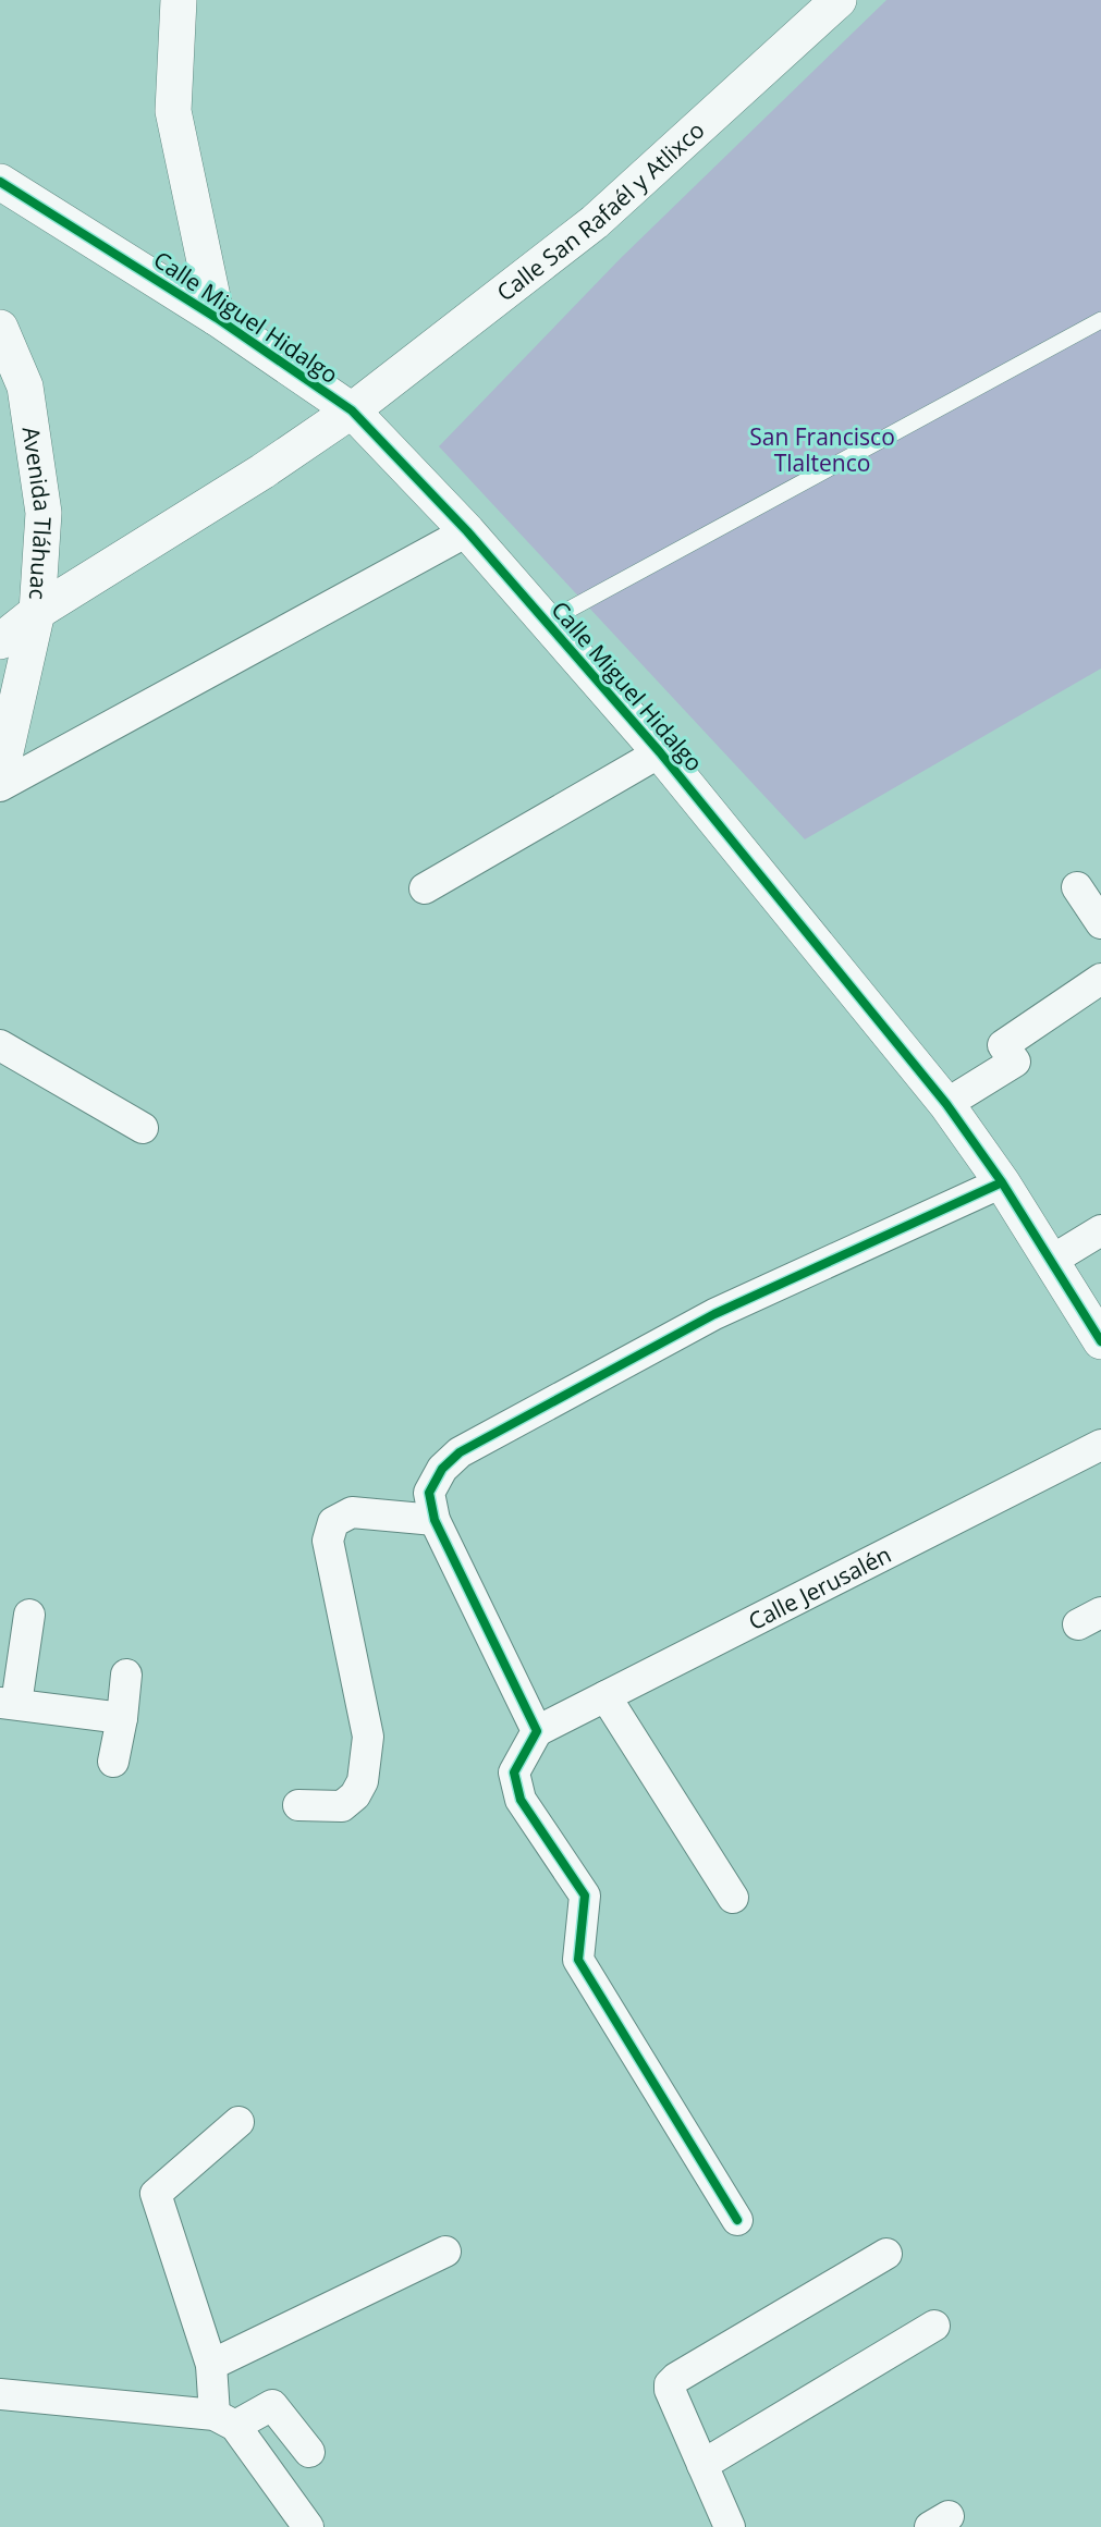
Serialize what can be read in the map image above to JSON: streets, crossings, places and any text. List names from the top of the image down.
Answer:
{
  "streets": {
    "street": [
      "Calle San Rafaél y Atlixco",
      "Calle Miguel Hidalgo",
      "Avenida Tláhuac",
      "Calle Jerusalén"
    ]
  },
  "crossings": [
    ["Calle San Rafaél y Atlixco", "Calle Miguel Hidalgo"],
    ["Calle San Rafaél y Atlixco", "Avenida Tláhuac"]
  ],
  "parks": ["San Francisco Tlaltenco"]
}
